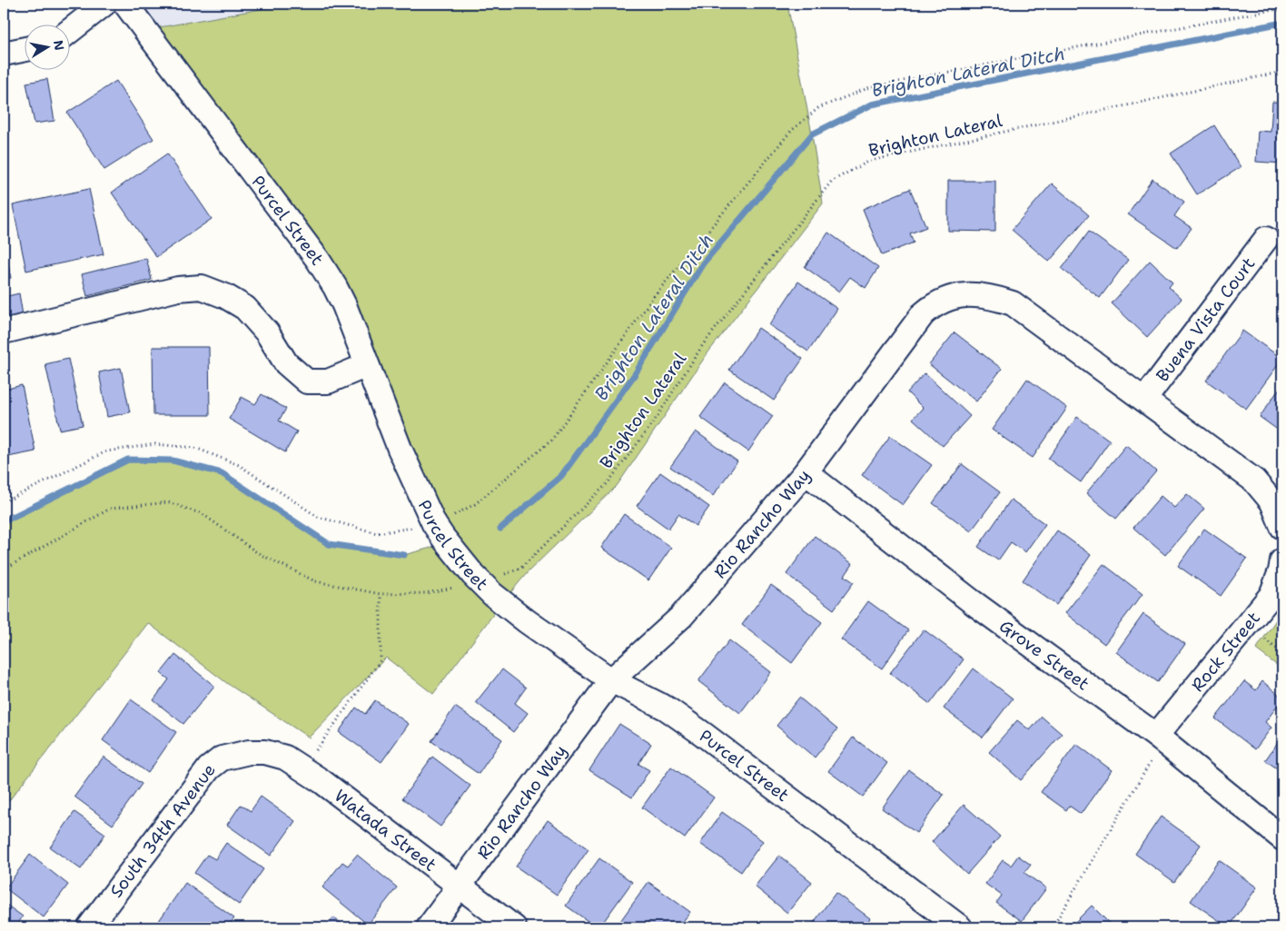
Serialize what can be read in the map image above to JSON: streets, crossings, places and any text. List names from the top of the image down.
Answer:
{
  "streets": {
    "street": [
      "Purcel Street",
      "Buena Vista Court",
      "Rio Rancho Way",
      "Rock Street",
      "Grove Street",
      "Watada Street",
      "South 34th Avenue"
    ],
    "path": ["Brighton Lateral"]
  },
  "crossings": [
    ["Brighton Lateral", "Purcel Street"],
    ["Purcel Street", "Rio Rancho Way"],
    ["Buena Vista Court", "Rio Rancho Way"],
    ["Rio Rancho Way", "Grove Street"],
    ["Rio Rancho Way", "Watada Street"],
    ["Rock Street", "Grove Street"],
    ["Watada Street", "South 34th Avenue"]
  ],
  "water": ["Brighton Lateral Ditch"],
  "north": "right"
}
